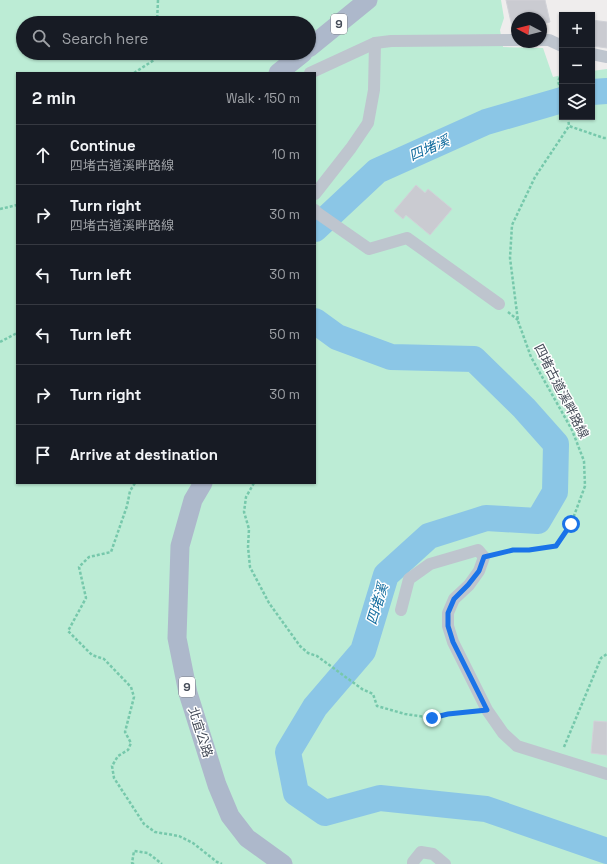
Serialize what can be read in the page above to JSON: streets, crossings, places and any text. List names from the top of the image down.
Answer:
{
  "streets": {
    "main road": ["9", "北宜公路"],
    "path": ["四堵古道溪畔路線"]
  },
  "water": ["四堵溪"],
  "north": "left",
  "page": {
    "map_buttons": ["+", "−"],
    "search": "Search here",
    "heading": ["2 min", "Walk · 150 m"],
    "list": [
      ["Continue", "四堵古道溪畔路線", "10 m"],
      ["Turn right", "四堵古道溪畔路線", "30 m"],
      ["Turn left", "30 m"],
      ["Turn left", "50 m"],
      ["Turn right", "30 m"],
      "Arrive at destination"
    ]
  }
}
